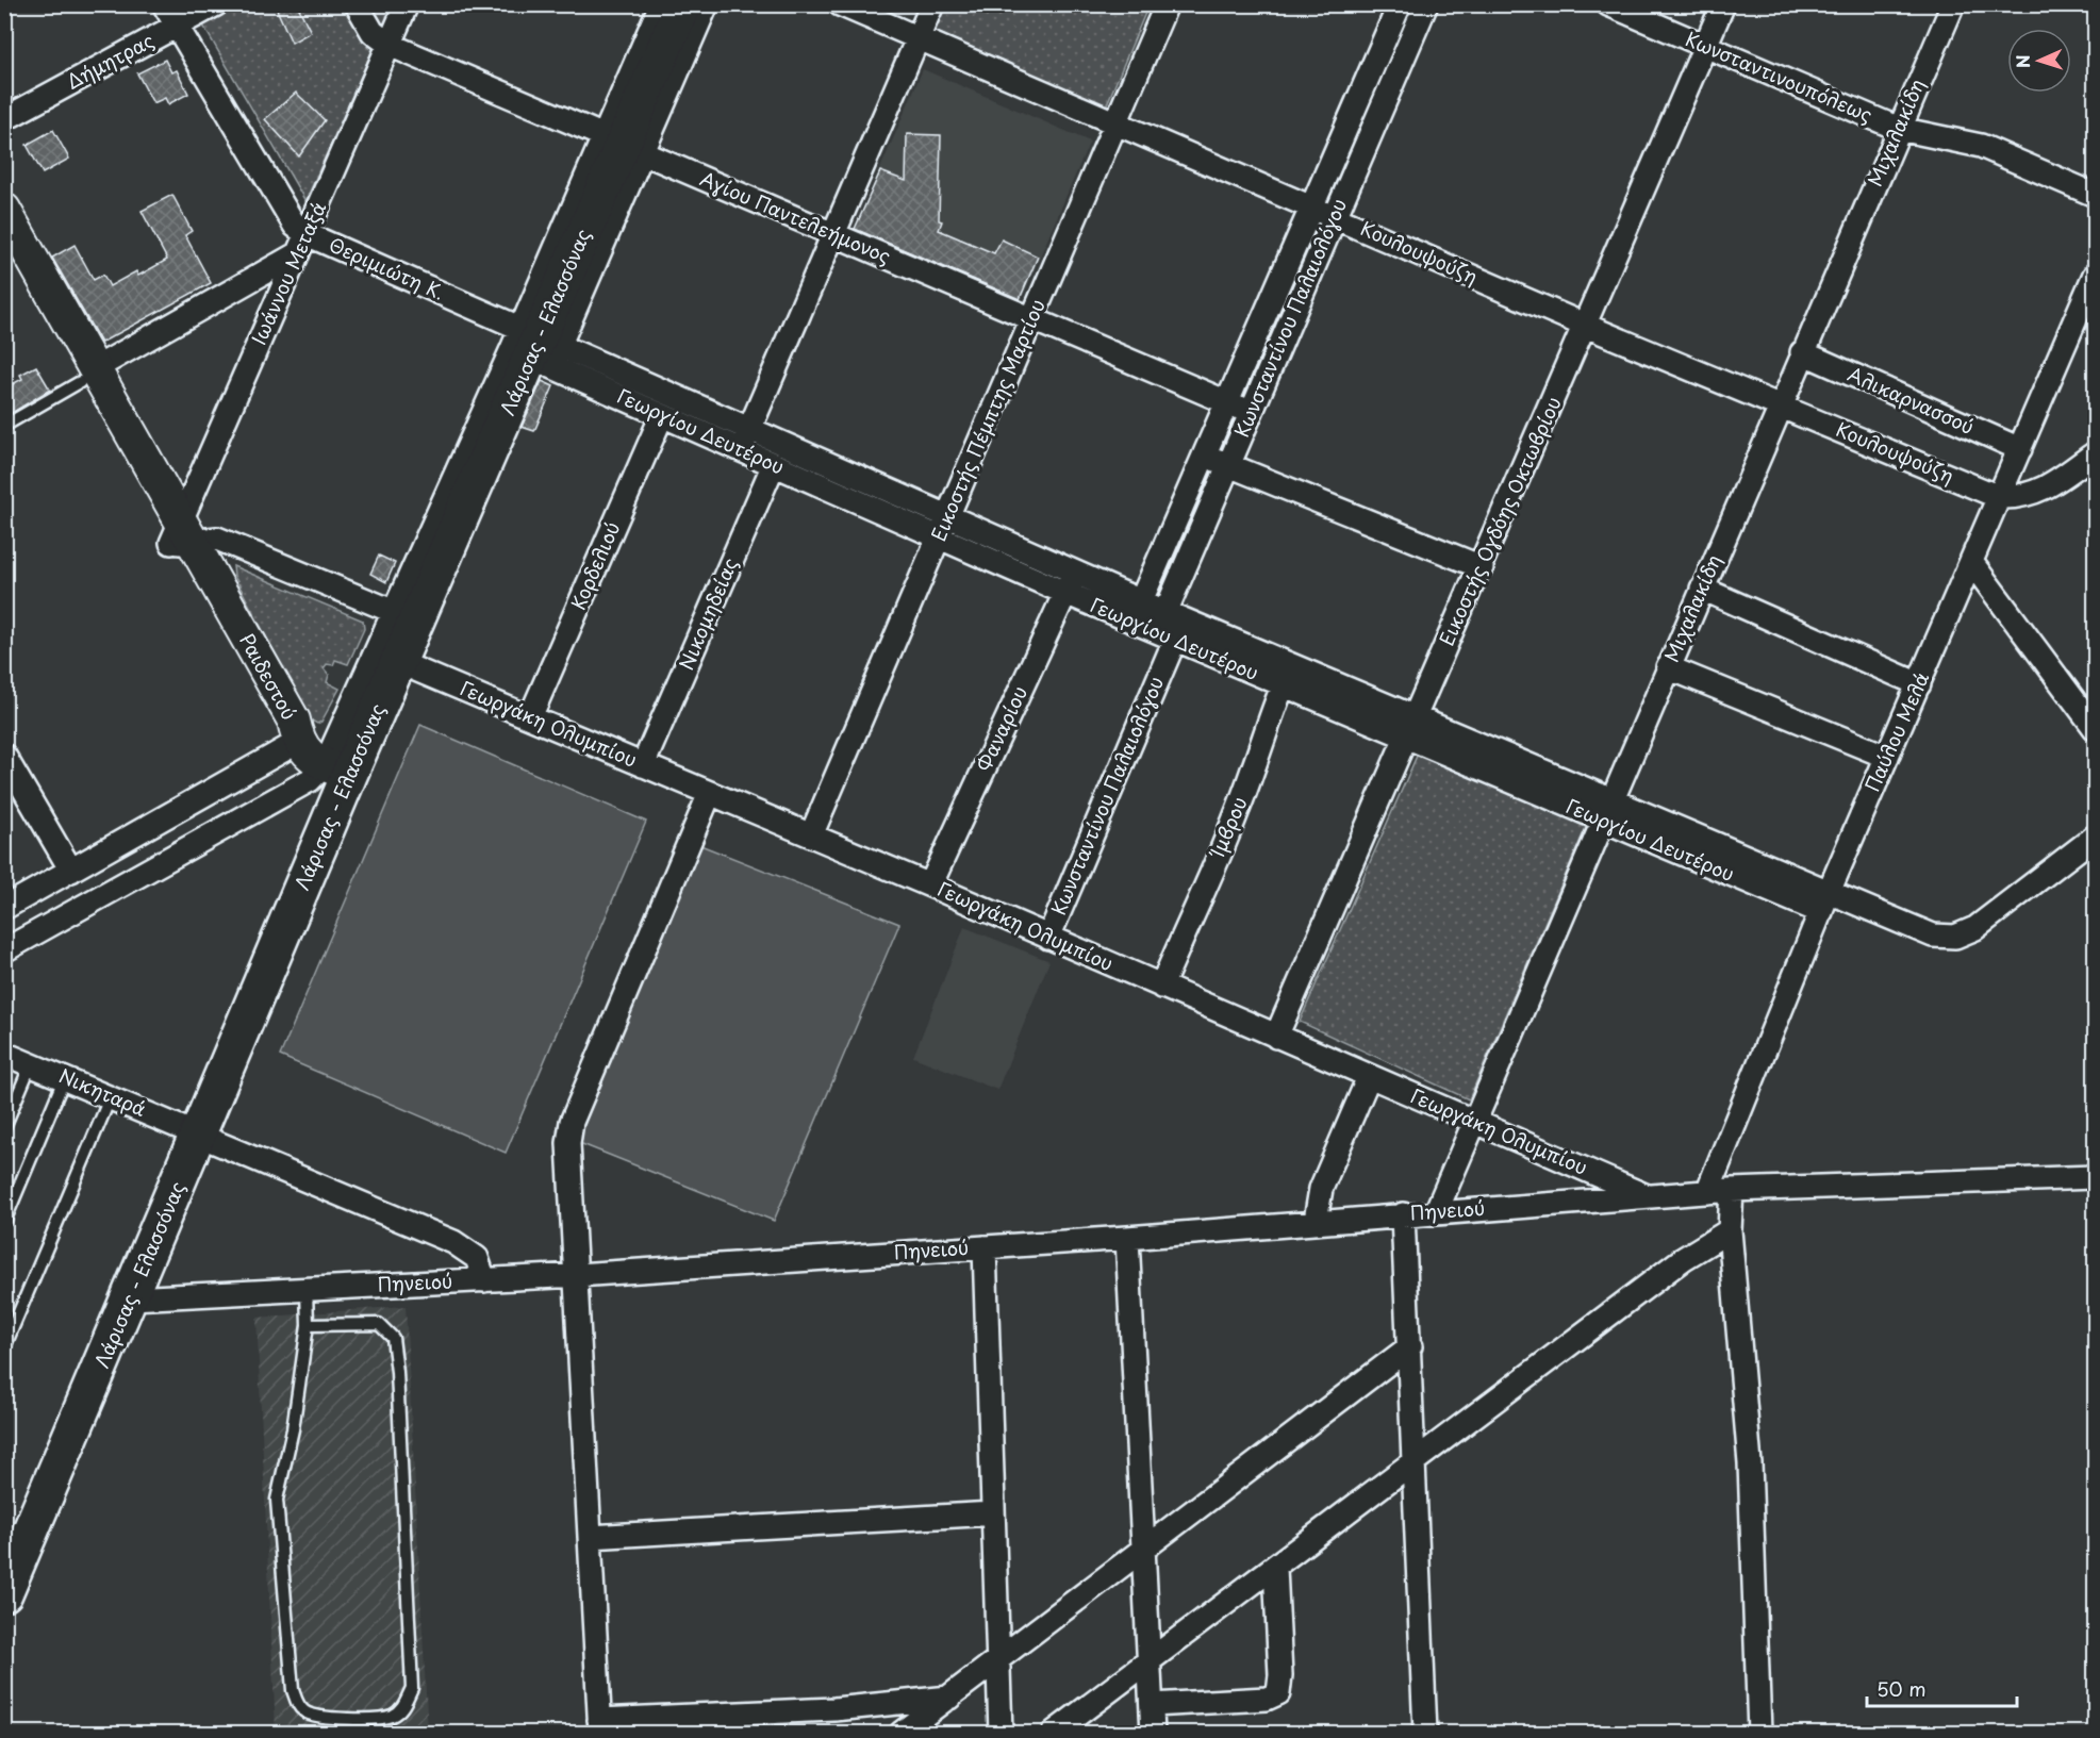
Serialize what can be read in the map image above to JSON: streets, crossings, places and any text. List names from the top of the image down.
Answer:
{
  "streets": {
    "highway": ["Λάρισας - Ελασσόνας"],
    "street": [
      "Δήμητρας",
      "Κωνσταντινουπόλεως",
      "Μιχαλακίδη",
      "Αγίου Παντελεήμονος",
      "Κουλουψούζη",
      "Θεριμιώτη Κ.",
      "Ιωάννου Μεταξά",
      "Κωνσταντίνου Παλαιολόγου",
      "Αλικαρνασσού",
      "Εικοστής Πέμπτης Μαρτίου",
      "Γεωργίου Δευτέρου",
      "Εικοστής Ογδόης Οκτωβρίου",
      "Κορδελιού",
      "Νικομηδείας",
      "Ραιδεστού",
      "Γεωργάκη Ολυμπίου",
      "Φαναρίου",
      "Παύλου Μελά",
      "Ίμβρου",
      "Νικηταρά",
      "Πηνειού"
    ]
  },
  "crossings": [
    ["Δήμητρας", "Θεριμιώτη Κ."],
    ["Κωνσταντινουπόλεως", "Μιχαλακίδη"],
    ["Κωνσταντινουπόλεως", "Εικοστής Ογδόης Οκτωβρίου"],
    ["Μιχαλακίδη", "Κουλουψούζη"],
    ["Μιχαλακίδη", "Αλικαρνασσού"],
    ["Μιχαλακίδη", "Γεωργίου Δευτέρου"],
    ["Μιχαλακίδη", "Γεωργάκη Ολυμπίου"],
    ["Μιχαλακίδη", "Πηνειού"],
    ["Αγίου Παντελεήμονος", "Ιωάννου Μεταξά"],
    ["Αγίου Παντελεήμονος", "Κωνσταντίνου Παλαιολόγου"],
    ["Αγίου Παντελεήμονος", "Λάρισας - Ελασσόνας"],
    ["Αγίου Παντελεήμονος", "Εικοστής Πέμπτης Μαρτίου"],
    ["Κουλουψούζη", "Κωνσταντίνου Παλαιολόγου"],
    ["Κουλουψούζη", "Εικοστής Πέμπτης Μαρτίου"],
    ["Κουλουψούζη", "Εικοστής Ογδόης Οκτωβρίου"],
    ["Κουλουψούζη", "Παύλου Μελά"],
    ["Θεριμιώτη Κ.", "Ιωάννου Μεταξά"],
    ["Θεριμιώτη Κ.", "Λάρισας - Ελασσόνας"],
    ["Θεριμιώτη Κ.", "Γεωργίου Δευτέρου"],
    ["Ιωάννου Μεταξά", "Ραιδεστού"],
    ["Κωνσταντίνου Παλαιολόγου", "Γεωργίου Δευτέρου"],
    ["Κωνσταντίνου Παλαιολόγου", "Γεωργάκη Ολυμπίου"],
    ["Λάρισας - Ελασσόνας", "Γεωργίου Δευτέρου"],
    ["Λάρισας - Ελασσόνας", "Γεωργάκη Ολυμπίου"],
    ["Λάρισας - Ελασσόνας", "Νικηταρά"],
    ["Λάρισας - Ελασσόνας", "Πηνειού"],
    ["Αλικαρνασσού", "Παύλου Μελά"],
    ["Εικοστής Πέμπτης Μαρτίου", "Γεωργίου Δευτέρου"],
    ["Εικοστής Πέμπτης Μαρτίου", "Γεωργάκη Ολυμπίου"],
    ["Γεωργίου Δευτέρου", "Εικοστής Ογδόης Οκτωβρίου"],
    ["Γεωργίου Δευτέρου", "Κορδελιού"],
    ["Γεωργίου Δευτέρου", "Νικομηδείας"],
    ["Γεωργίου Δευτέρου", "Φαναρίου"],
    ["Γεωργίου Δευτέρου", "Παύλου Μελά"],
    ["Γεωργίου Δευτέρου", "Ίμβρου"],
    ["Εικοστής Ογδόης Οκτωβρίου", "Γεωργάκη Ολυμπίου"],
    ["Κορδελιού", "Γεωργάκη Ολυμπίου"],
    ["Νικομηδείας", "Γεωργάκη Ολυμπίου"],
    ["Γεωργάκη Ολυμπίου", "Φαναρίου"],
    ["Γεωργάκη Ολυμπίου", "Ίμβρου"],
    ["Γεωργάκη Ολυμπίου", "Πηνειού"],
    ["Παύλου Μελά", "Πηνειού"],
    ["Νικηταρά", "Πηνειού"]
  ],
  "scale_bar": "50 m",
  "north": "left"
}
